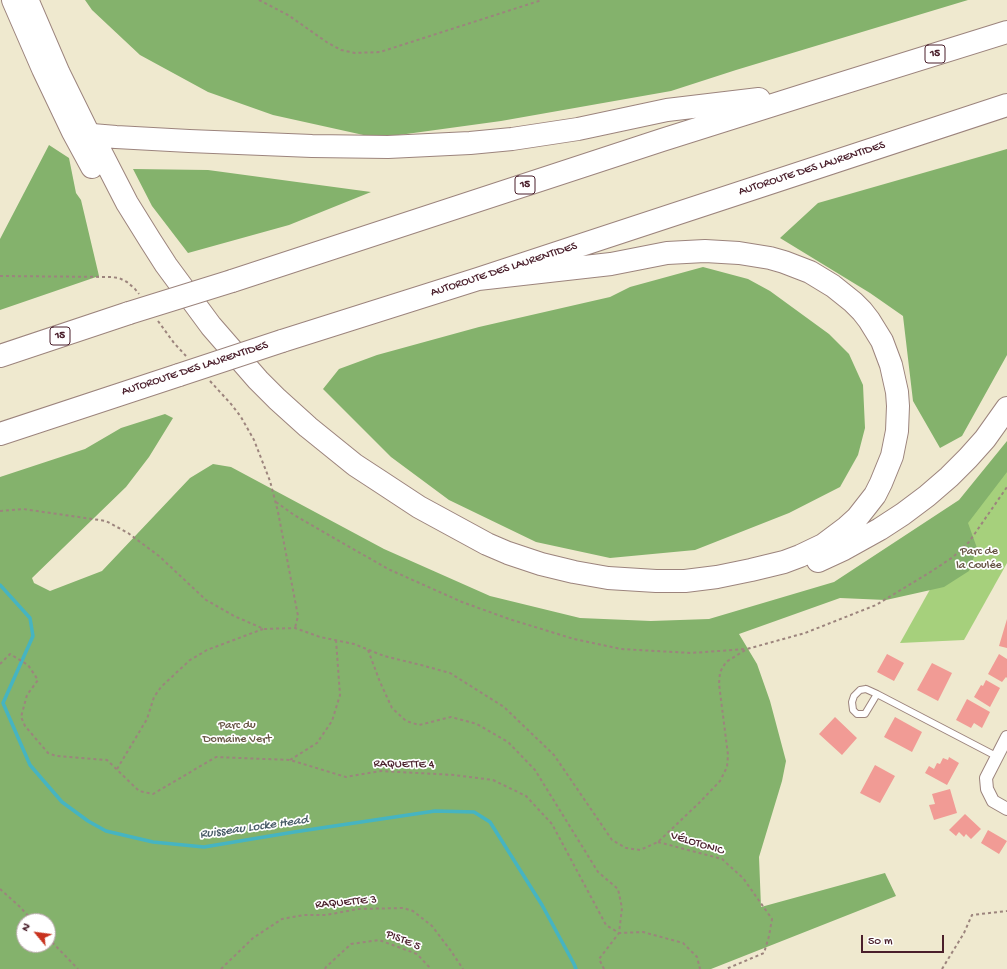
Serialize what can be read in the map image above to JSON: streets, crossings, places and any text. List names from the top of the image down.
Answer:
{
  "streets": {
    "highway": ["15", "AUTOROUTE DES LAURENTIDES"],
    "path": [
      "RAQUETTE 4",
      "VÉLOTONIC",
      "RAQUETTE 3",
      "PISTE 5"
    ]
  },
  "water": ["Ruisseau Locke Head"],
  "parks": ["Parc de la Coulée", "Parc du Domaine Vert"],
  "scale_bar": "50 m",
  "north": "top left"
}
